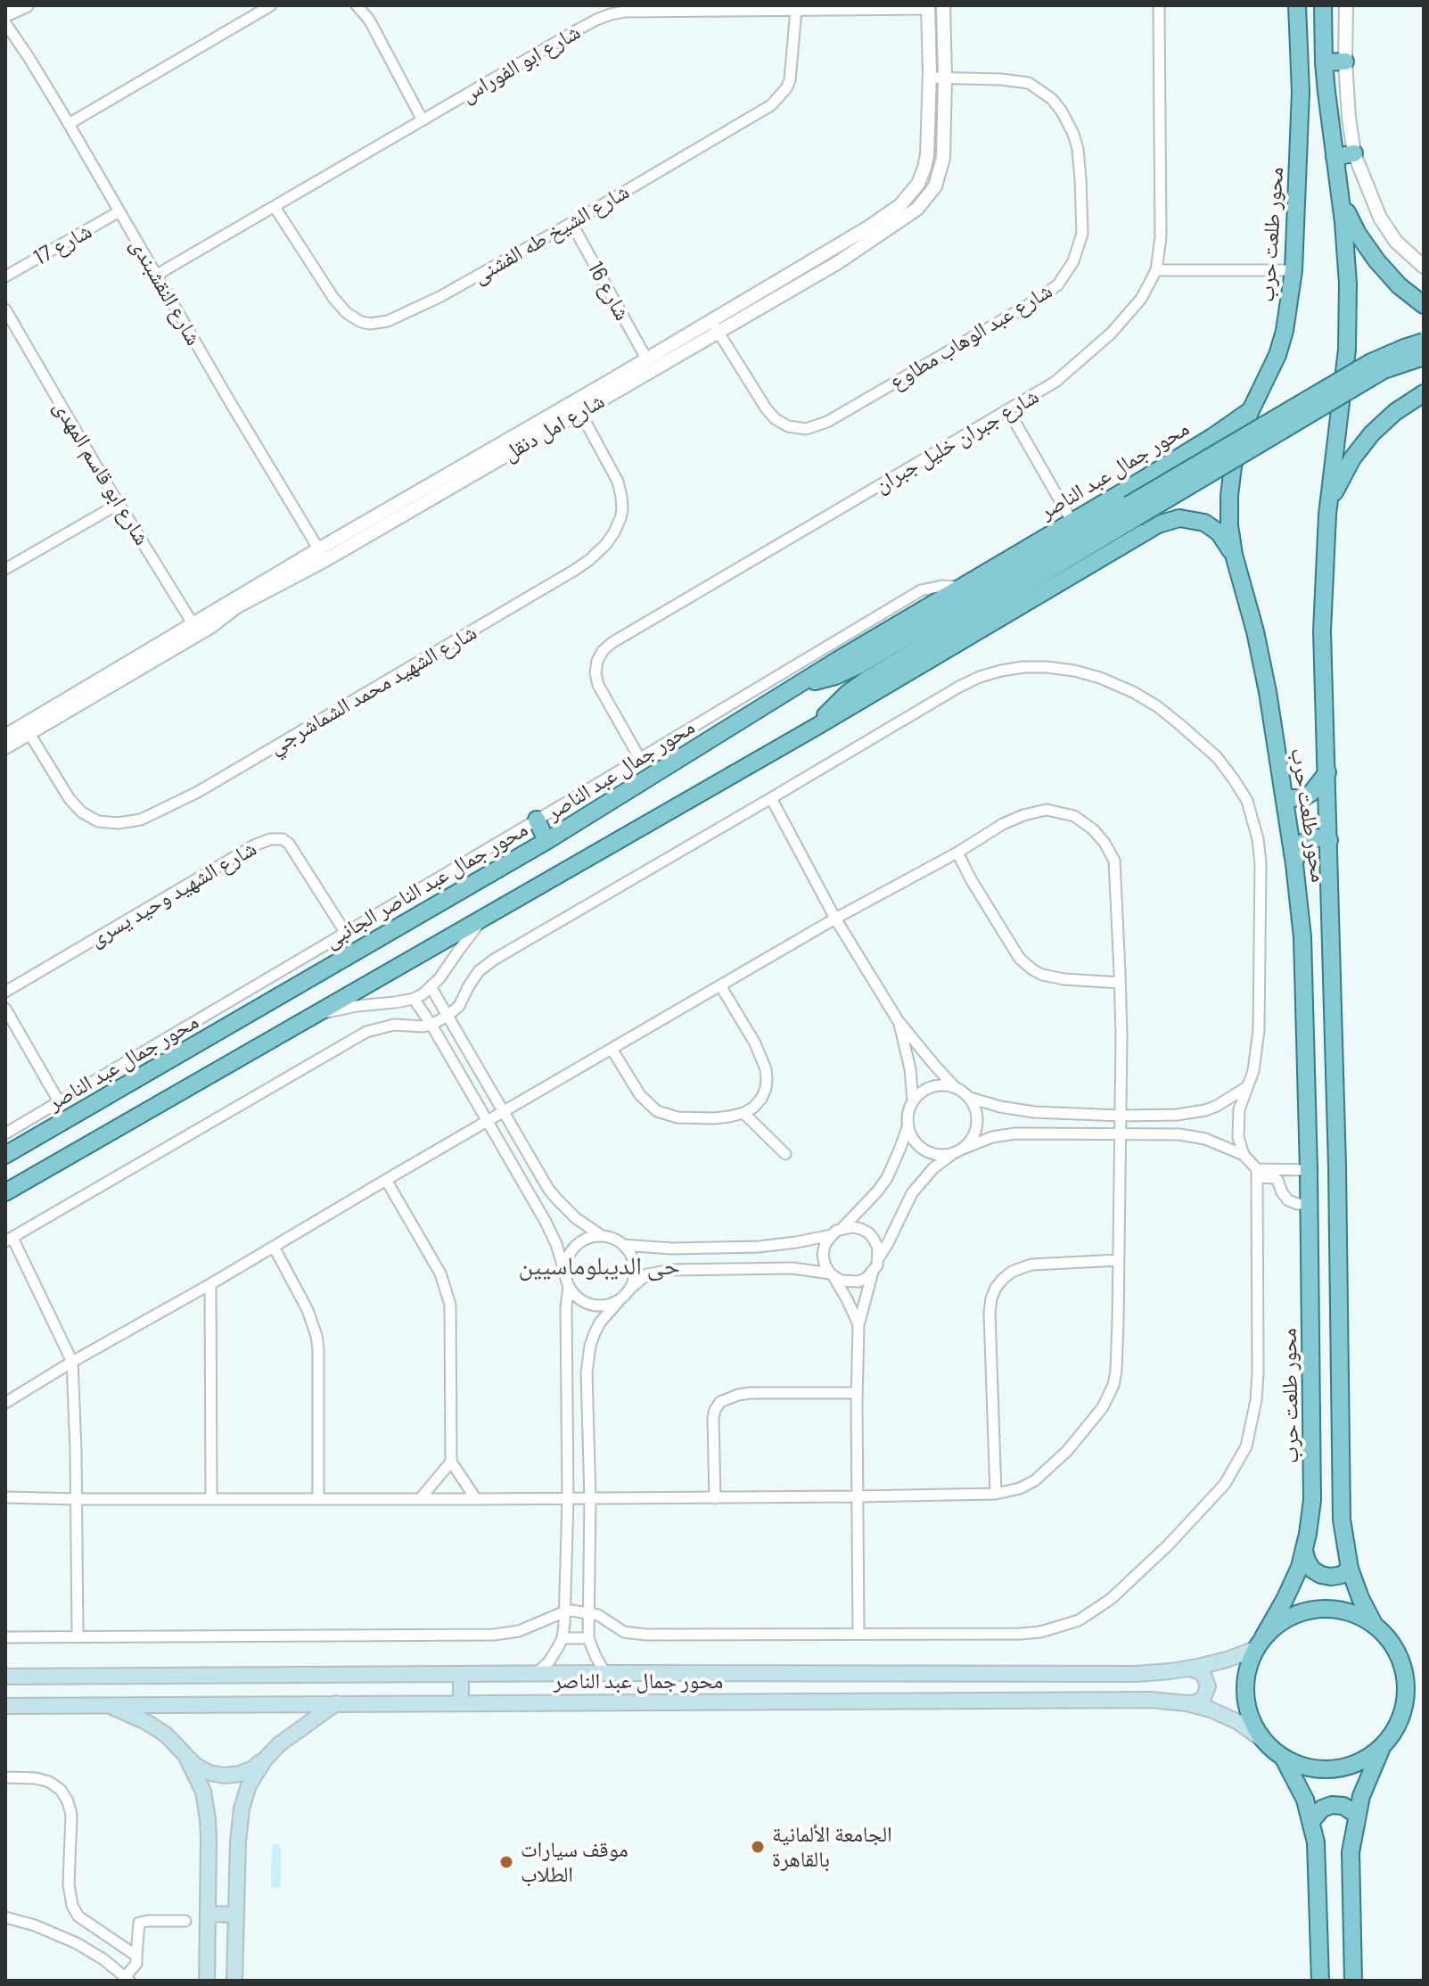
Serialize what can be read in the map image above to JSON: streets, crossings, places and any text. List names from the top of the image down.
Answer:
{
  "streets": {
    "main road": ["محور طلعت حرب", "محور جمال عبد الناصر"],
    "street": [
      "شارع ابو الفوراس",
      "شارع الشيخ طه الفشنى",
      "شارع 17",
      "شارع 16",
      "شارع النقشبندى",
      "شارع عبد الوهاب مطاوع",
      "شارع امل دنقل",
      "شارع جبران خليل جبران",
      "شارع ابو قاسم المهدى",
      "شارع الشهيد محمد الشماشرجي",
      "محور جمال عبد الناصر الجانبى",
      "شارع الشهيد وحيد يسرى"
    ]
  },
  "crossings": [
    ["شارع ابو الفوراس", "شارع الشيخ طه الفشنى"],
    ["شارع ابو الفوراس", "شارع النقشبندى"],
    ["شارع ابو الفوراس", "شارع امل دنقل"],
    ["شارع الشيخ طه الفشنى", "شارع 16"],
    ["محور طلعت حرب", "محور جمال عبد الناصر"],
    ["شارع 17", "شارع النقشبندى"],
    ["شارع 16", "شارع امل دنقل"],
    ["شارع النقشبندى", "شارع امل دنقل"],
    ["شارع عبد الوهاب مطاوع", "شارع امل دنقل"],
    ["شارع امل دنقل", "شارع ابو قاسم المهدى"],
    ["شارع امل دنقل", "شارع الشهيد محمد الشماشرجي"],
    ["شارع جبران خليل جبران", "محور جمال عبد الناصر الجانبى"],
    ["محور جمال عبد الناصر", "محور جمال عبد الناصر الجانبى"],
    ["محور جمال عبد الناصر الجانبى", "شارع الشهيد وحيد يسرى"]
  ],
  "districts": ["حى الديبلوماسيين"],
  "places": ["الجامعة الألمانية بالقاهرة", "موقف سيارات الطلاب"]
}
